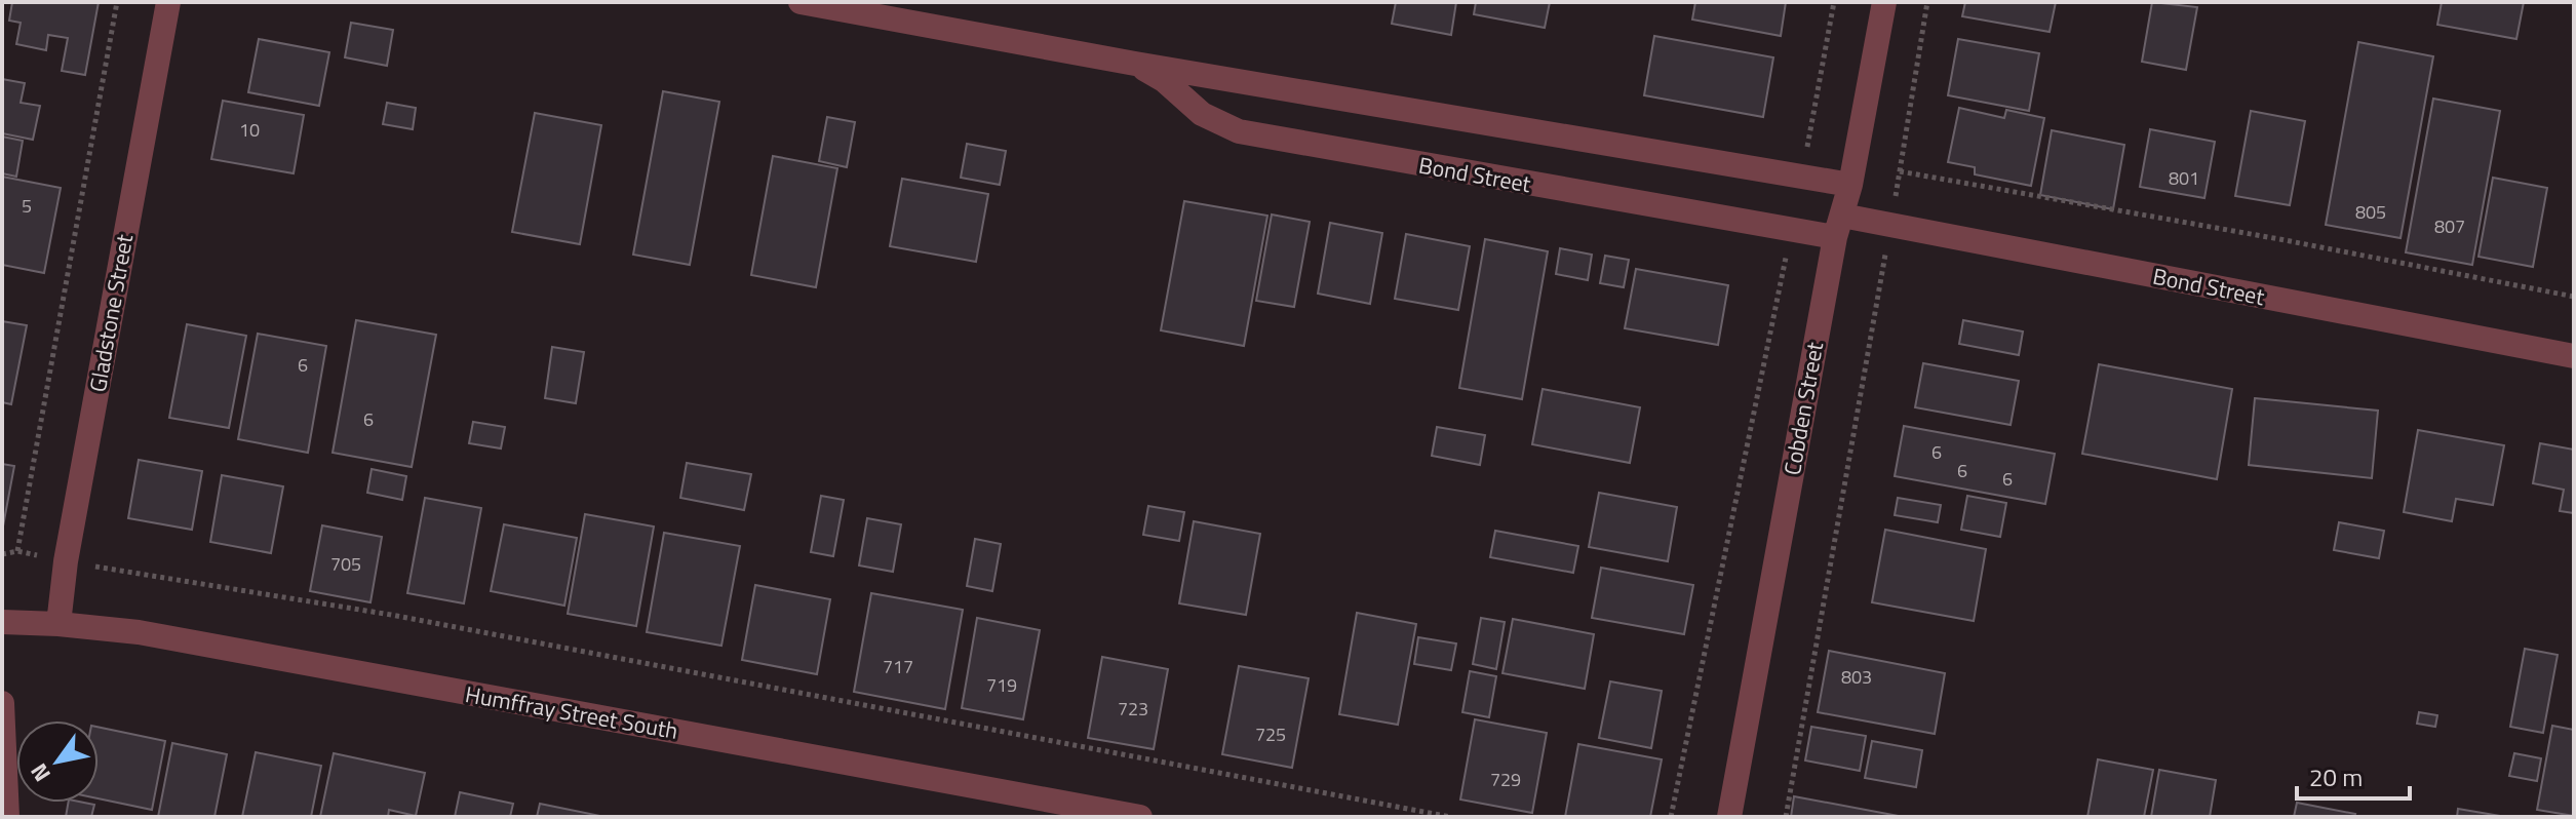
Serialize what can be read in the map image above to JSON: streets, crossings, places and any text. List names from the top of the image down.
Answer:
{
  "streets": {
    "street": [
      "Bond Street",
      "Gladstone Street",
      "Cobden Street",
      "Humffray Street South"
    ]
  },
  "crossings": [
    ["Bond Street", "Cobden Street"],
    ["Gladstone Street", "Humffray Street South"]
  ],
  "house_numbers": [
    "10",
    "801",
    "5",
    "805",
    "807",
    "6",
    "6",
    "6",
    "6",
    "6",
    "705",
    "717",
    "803",
    "719",
    "723",
    "725",
    "729"
  ],
  "scale_bar": "20 m",
  "north": "bottom left"
}
